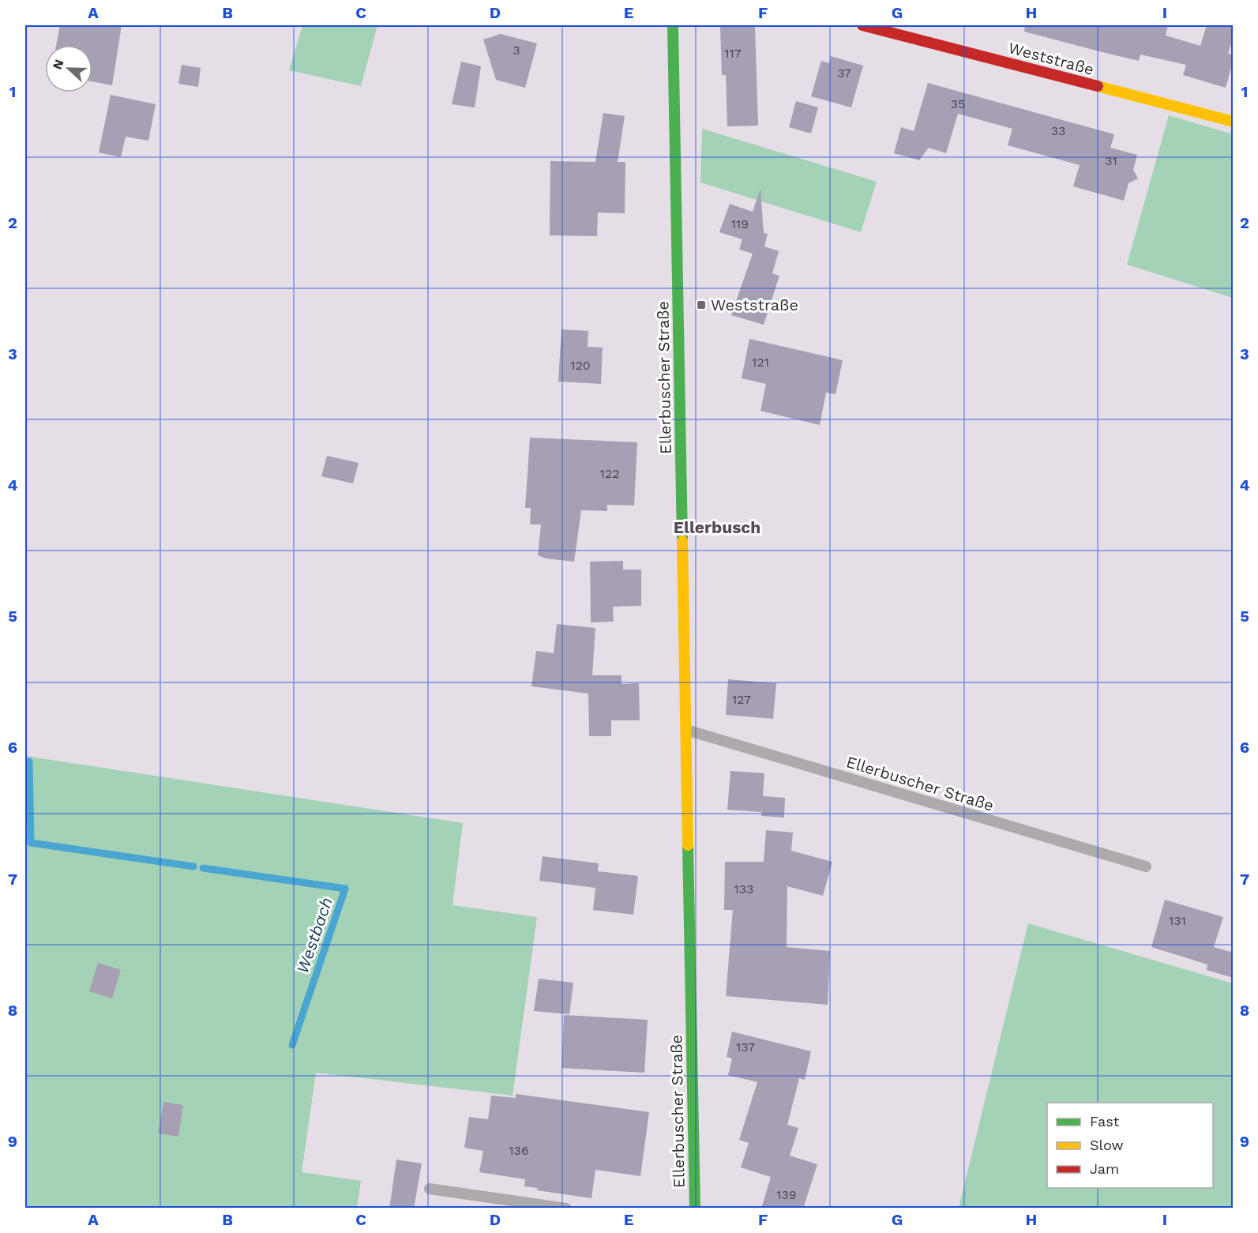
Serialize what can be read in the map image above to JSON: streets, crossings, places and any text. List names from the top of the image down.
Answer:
{
  "streets": {
    "main road": ["Weststraße", "Ellerbuscher Straße"]
  },
  "districts": ["Ellerbusch"],
  "water": ["Westbach"],
  "places": {
    "transit": ["Weststraße"]
  },
  "house_numbers": [
    "3",
    "117",
    "37",
    "35",
    "33",
    "31",
    "119",
    "121",
    "120",
    "122",
    "127",
    "133",
    "131",
    "137",
    "136",
    "139"
  ],
  "legend": ["Fast", "Slow", "Jam"],
  "north": "left",
  "grid": {
    "columns": [
      "A",
      "B",
      "C",
      "D",
      "E",
      "F",
      "G",
      "H",
      "I"
    ],
    "rows": [
      "1",
      "2",
      "3",
      "4",
      "5",
      "6",
      "7",
      "8",
      "9"
    ]
  }
}
